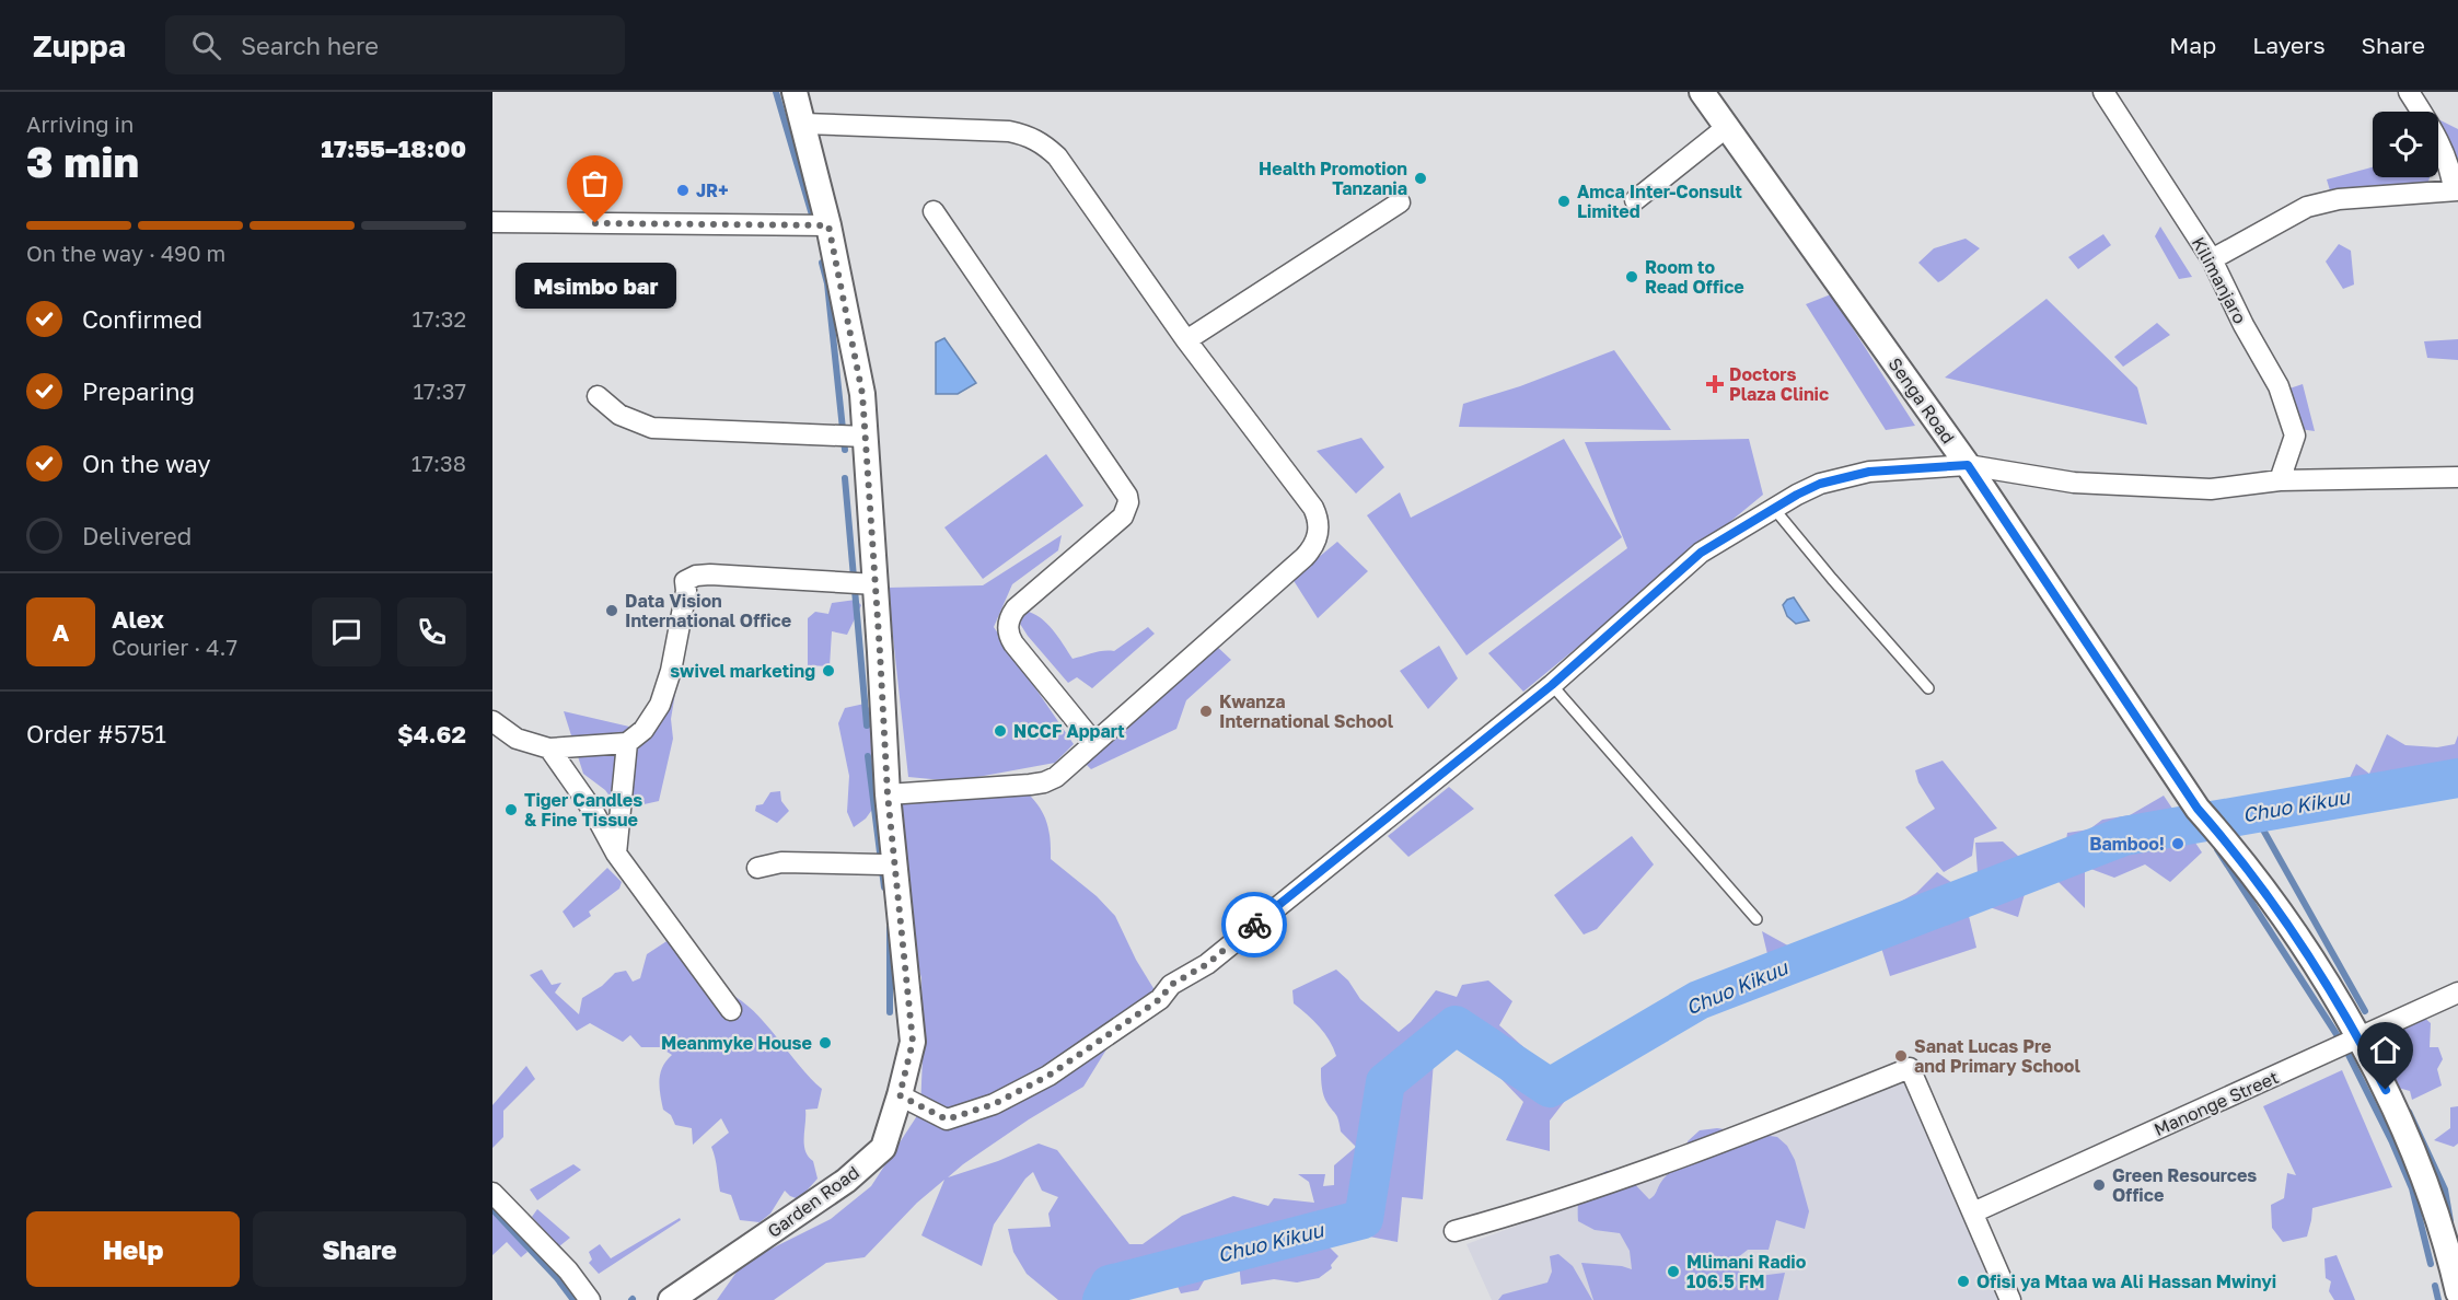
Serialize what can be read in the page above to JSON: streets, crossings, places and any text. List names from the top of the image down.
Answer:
{
  "streets": {
    "street": [
      "Kilimanjaro",
      "Senga Road",
      "Manonge Street",
      "Garden Road"
    ]
  },
  "crossings": [
    ["Senga Road", "Manonge Street"]
  ],
  "water": ["Chuo Kikuu"],
  "places": {
    "other": [
      "Health Promotion Tanzania",
      "JR+",
      "Amca Inter-Consult Limited",
      "Msimbo bar",
      "Room to Read Office",
      "Data Vision International Office",
      "swivel marketing",
      "Kwanza International School",
      "NCCF Appart",
      "Tiger Candles & Fine Tissue",
      "Bamboo!",
      "Meanmyke House",
      "Sanat Lucas Pre and Primary School",
      "Green Resources Office",
      "Mlimani Radio 106.5 FM",
      "Ofisi ya Mtaa wa Ali Hassan Mwinyi"
    ],
    "health": ["Doctors Plaza Clinic"]
  },
  "page": {
    "header": "Zuppa",
    "search": "Search here",
    "nav": ["Map", "Layers", "Share"],
    "heading": ["3 min", "Arriving in", "17:55–18:00"],
    "panel": [
      "Alex",
      "Courier · 4.7",
      "Order #5751",
      "$4.62"
    ],
    "bar": "On the way · 490 m",
    "bubble": "Msimbo bar",
    "list": [
      ["Confirmed", "17:32"],
      ["Preparing", "17:37"],
      ["On the way", "17:38"],
      "Delivered"
    ],
    "round": "A",
    "buttons": ["Help", "Share"]
  }
}
